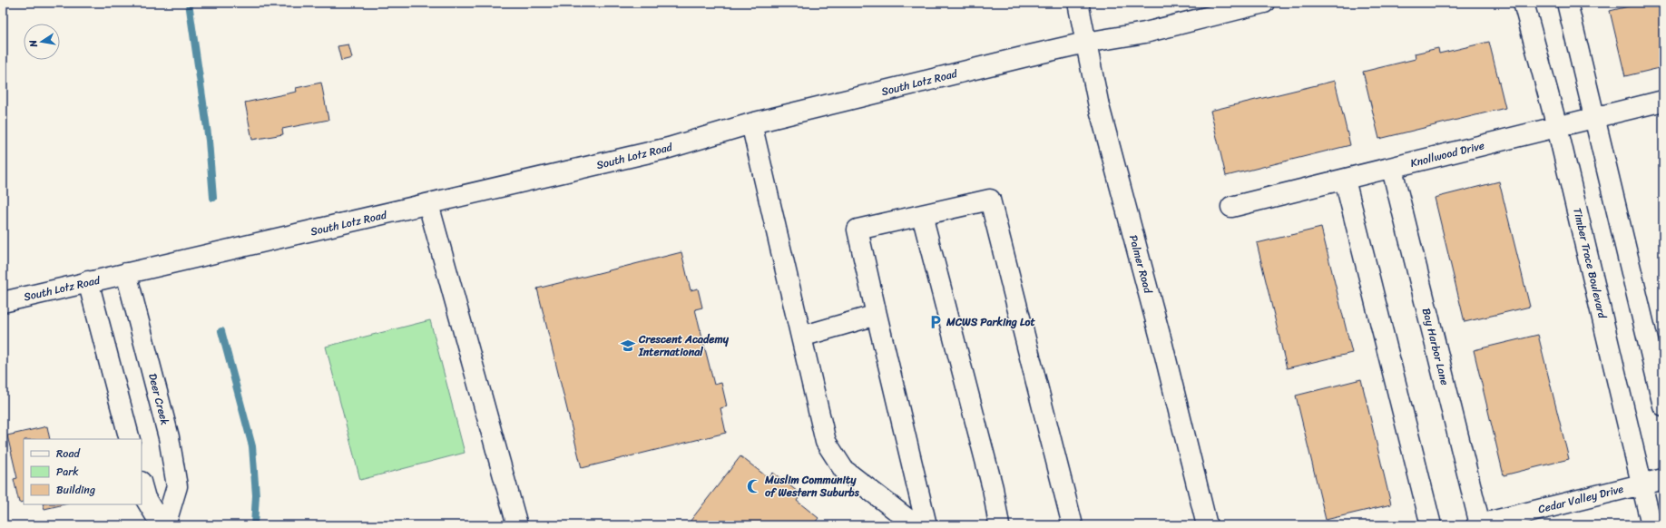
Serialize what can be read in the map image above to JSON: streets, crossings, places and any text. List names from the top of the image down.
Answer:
{
  "streets": {
    "street": [
      "South Lotz Road",
      "Knollwood Drive",
      "Timber Trace Boulevard",
      "Palmer Road",
      "Bay Harbor Lane",
      "Deer Creek",
      "Cedar Valley Drive"
    ]
  },
  "crossings": [
    ["South Lotz Road", "Palmer Road"],
    ["South Lotz Road", "Deer Creek"],
    ["Knollwood Drive", "Timber Trace Boulevard"],
    ["Knollwood Drive", "Bay Harbor Lane"],
    ["Timber Trace Boulevard", "Cedar Valley Drive"],
    ["Bay Harbor Lane", "Cedar Valley Drive"]
  ],
  "places": {
    "parking": ["MCWS Parking Lot"],
    "school or university": ["Crescent Academy International"],
    "mosque": ["Muslim Community of Western Suburbs"]
  },
  "legend": ["Road", "Park", "Building"],
  "north": "left"
}
